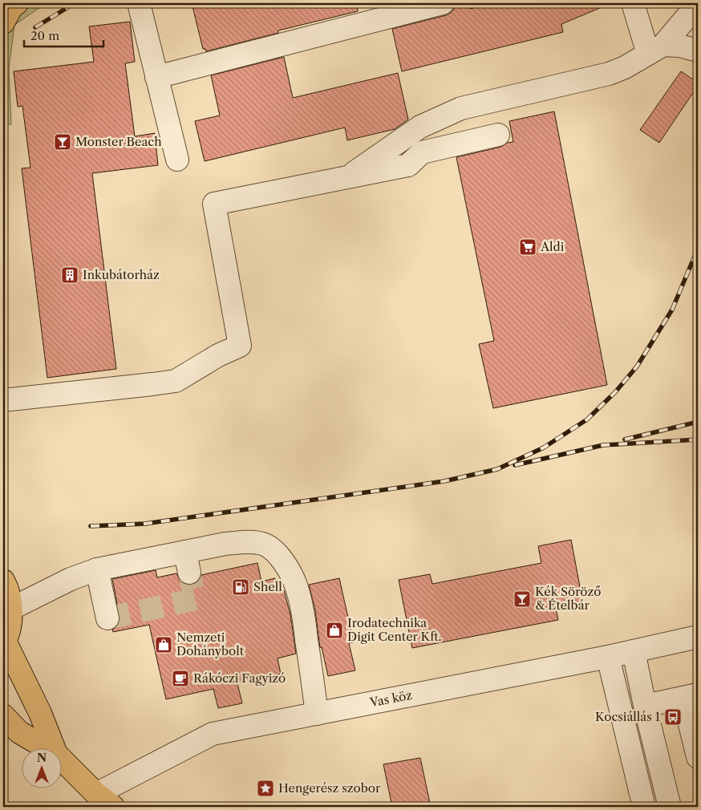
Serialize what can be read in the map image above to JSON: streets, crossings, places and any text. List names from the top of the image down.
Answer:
{
  "streets": {
    "street": ["Vas köz"]
  },
  "places": {
    "bar": ["Monster Beach", "Kék Söröző & Ételbár"],
    "supermarket": ["Aldi"],
    "building": ["Inkubátorház"],
    "fuel station": ["Shell"],
    "shop": ["Irodatechnika Digit Center Kft.", "Nemzeti Dohánybolt"],
    "cafe": ["Rákóczi Fagyizó"],
    "bus stop": ["Kocsiállás 1"],
    "place": ["Hengerész szobor"]
  },
  "scale_bar": "20 m",
  "north": "top"
}
